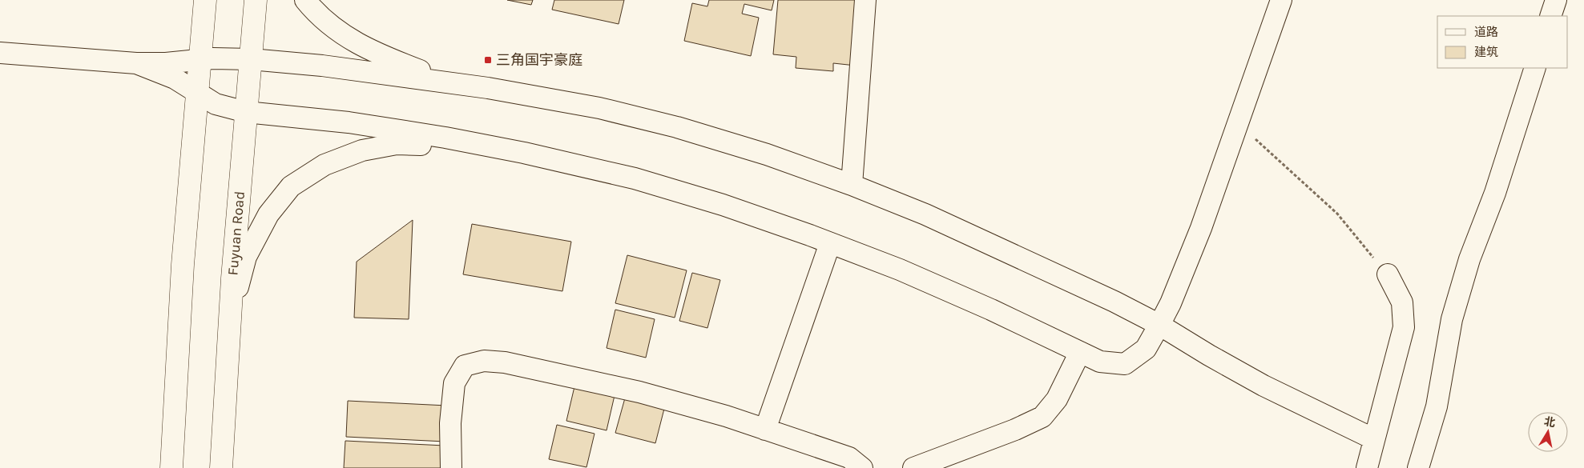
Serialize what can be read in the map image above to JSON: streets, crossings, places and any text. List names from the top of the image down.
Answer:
{
  "streets": {
    "main road": ["Fuyuan Road"]
  },
  "places": {
    "transit": ["三角国宇豪庭"]
  },
  "legend": ["道路", "建筑"],
  "north": "top"
}
